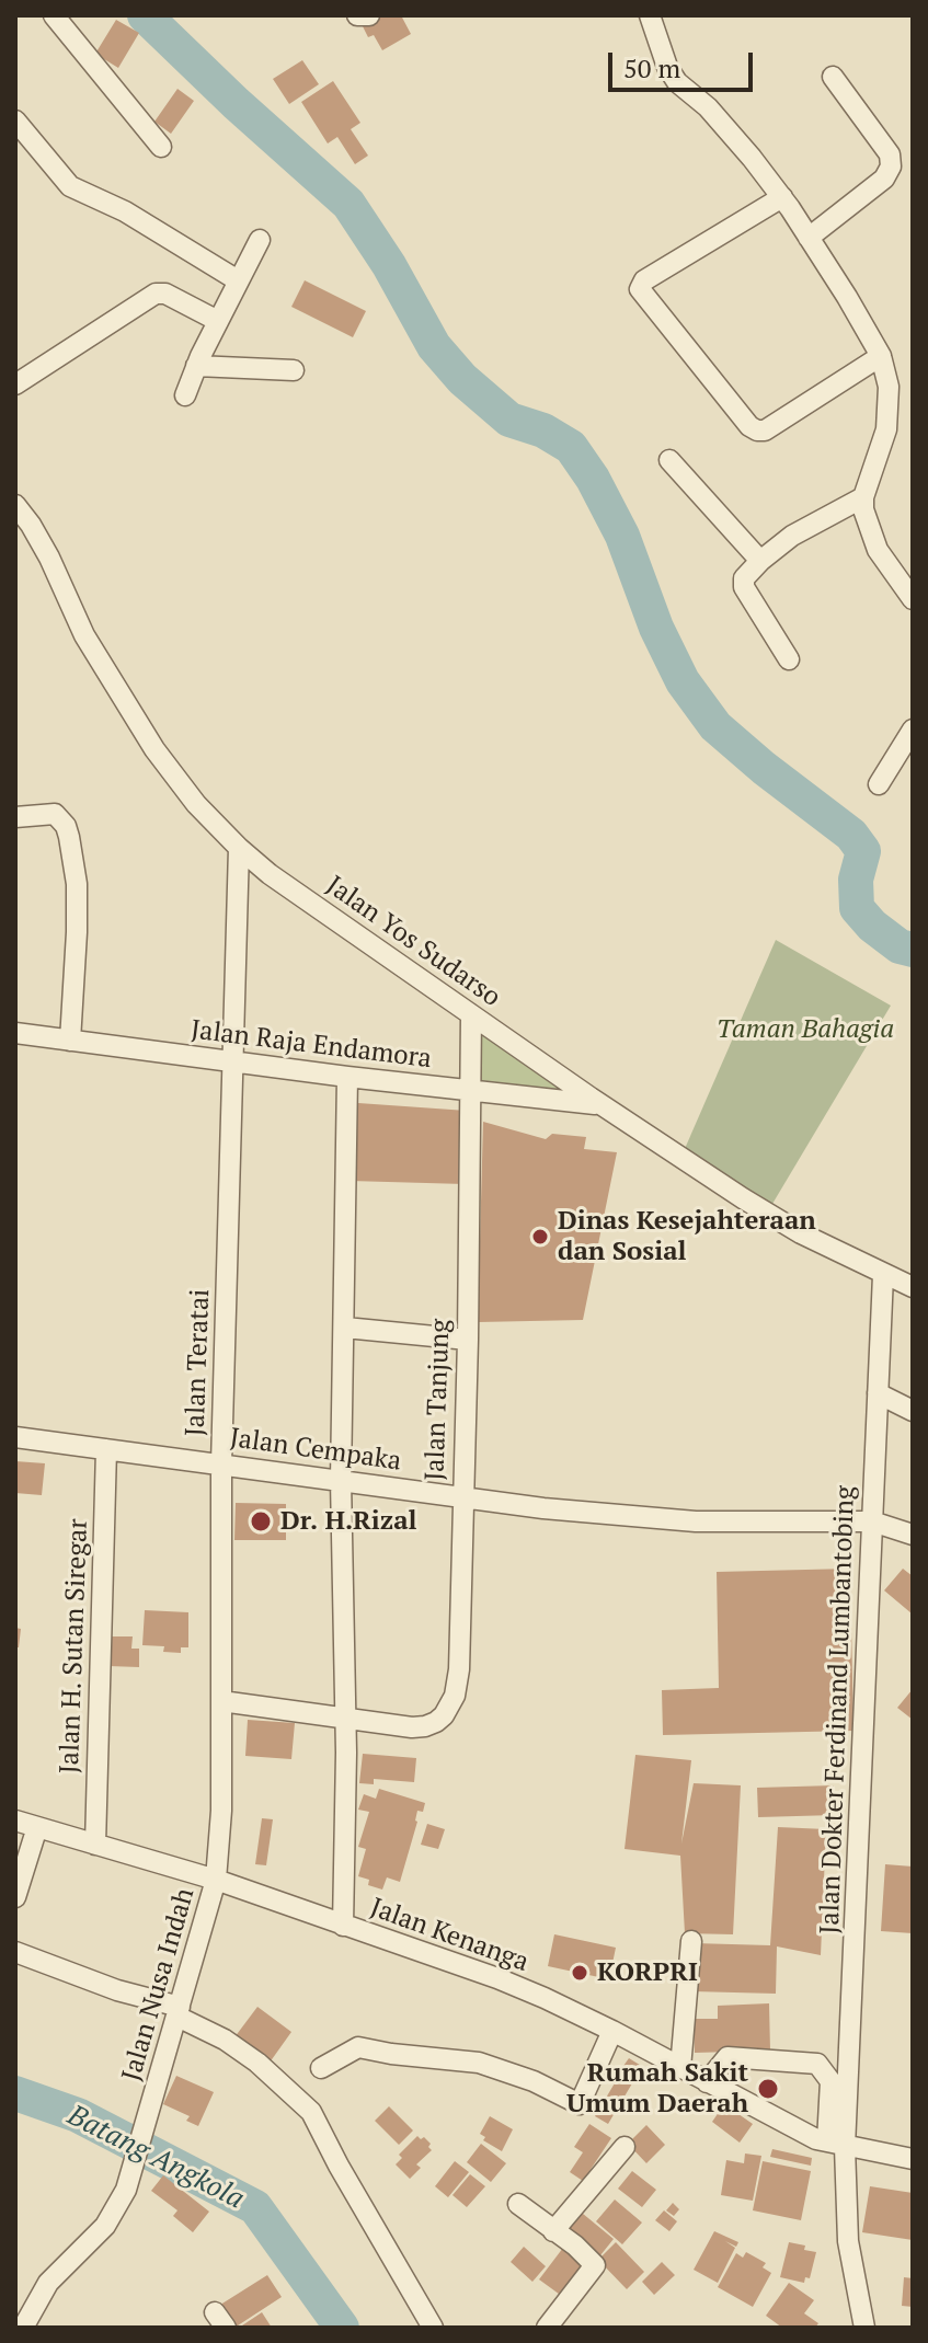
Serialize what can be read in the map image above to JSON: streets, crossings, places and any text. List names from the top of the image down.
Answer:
{
  "streets": {
    "street": [
      "Jalan Yos Sudarso",
      "Jalan Raja Endamora",
      "Jalan Teratai",
      "Jalan Tanjung",
      "Jalan Cempaka",
      "Jalan H. Sutan Siregar",
      "Jalan Dokter Ferdinand Lumbantobing",
      "Jalan Kenanga",
      "Jalan Nusa Indah"
    ]
  },
  "crossings": [
    ["Jalan Yos Sudarso", "Jalan Raja Endamora"],
    ["Jalan Yos Sudarso", "Jalan Teratai"],
    ["Jalan Yos Sudarso", "Jalan Tanjung"],
    ["Jalan Yos Sudarso", "Jalan Dokter Ferdinand Lumbantobing"],
    ["Jalan Raja Endamora", "Jalan Teratai"],
    ["Jalan Raja Endamora", "Jalan Tanjung"],
    ["Jalan Teratai", "Jalan Tanjung"],
    ["Jalan Teratai", "Jalan Cempaka"],
    ["Jalan Teratai", "Jalan Kenanga"],
    ["Jalan Teratai", "Jalan Nusa Indah"],
    ["Jalan Tanjung", "Jalan Cempaka"],
    ["Jalan Cempaka", "Jalan H. Sutan Siregar"],
    ["Jalan Cempaka", "Jalan Dokter Ferdinand Lumbantobing"],
    ["Jalan H. Sutan Siregar", "Jalan Kenanga"],
    ["Jalan Dokter Ferdinand Lumbantobing", "Jalan Kenanga"],
    ["Jalan Kenanga", "Jalan Nusa Indah"]
  ],
  "water": ["Batang Angkola"],
  "parks": ["Taman Bahagia"],
  "places": [
    "Dinas Kesejahteraan dan Sosial",
    "Dr. H.Rizal",
    "KORPRI",
    "Rumah Sakit Umum Daerah"
  ],
  "scale_bar": "50 m"
}
